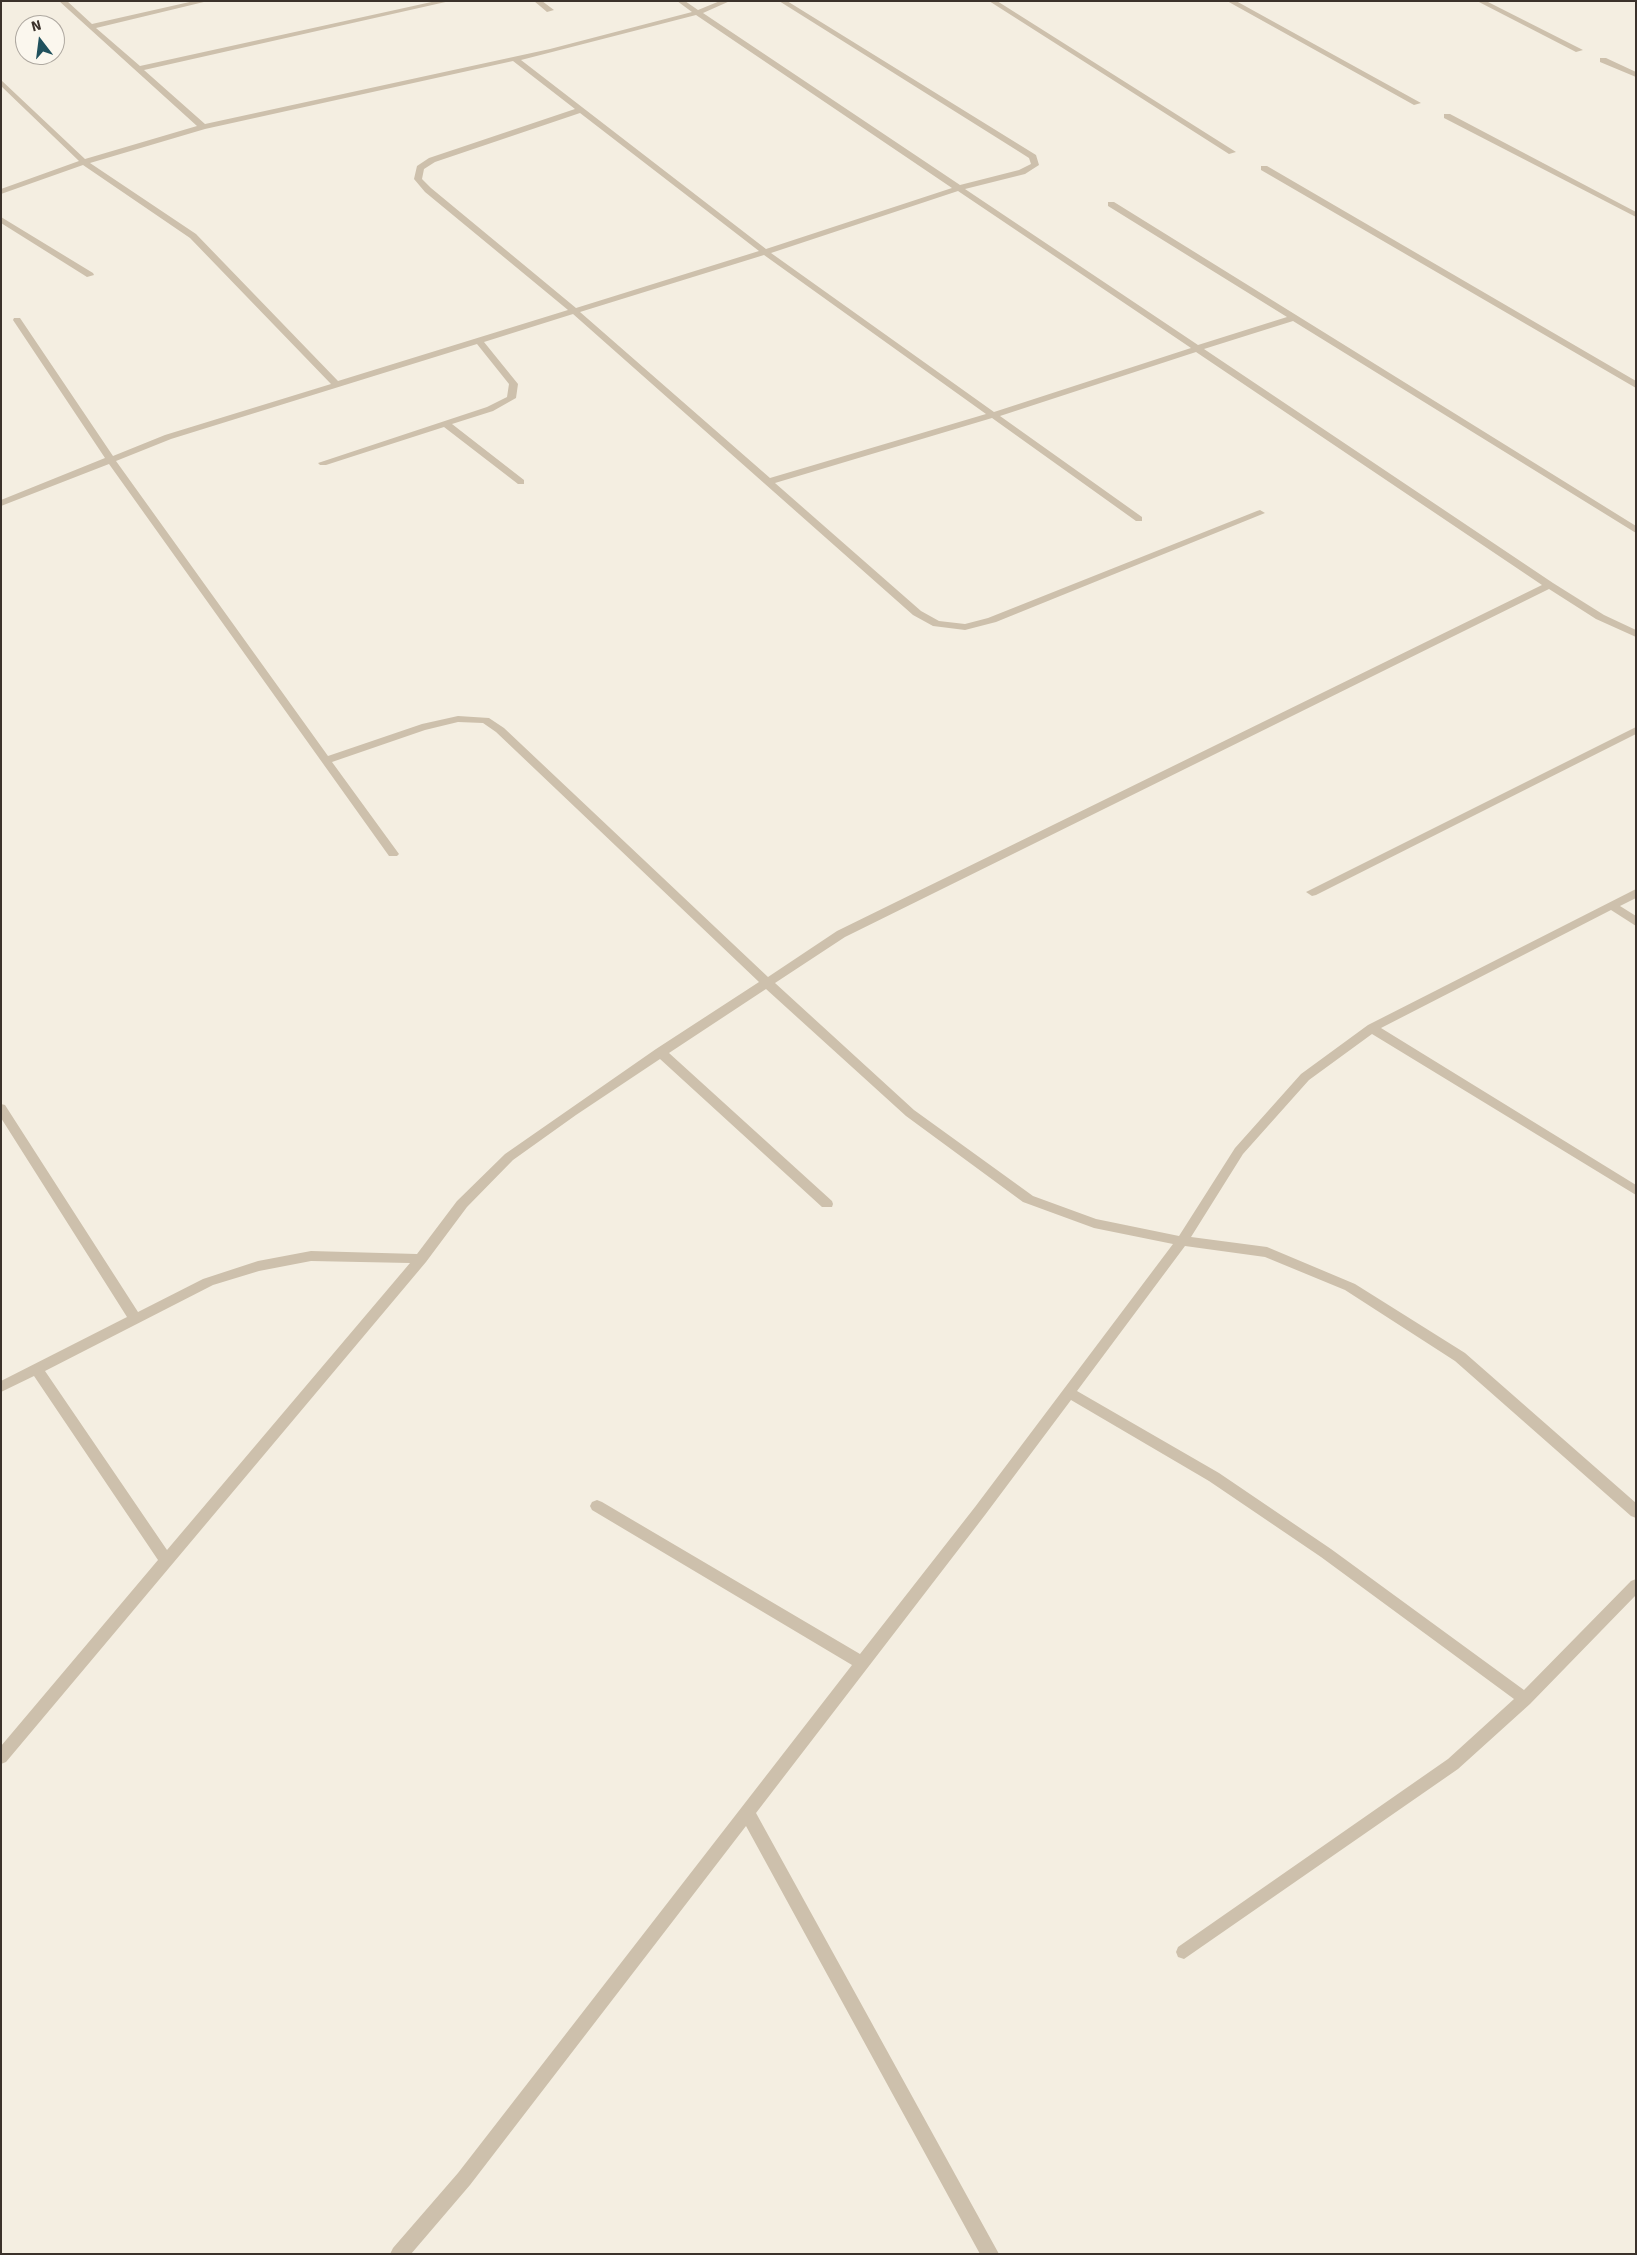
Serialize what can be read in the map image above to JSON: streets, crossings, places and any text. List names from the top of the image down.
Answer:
{
  "north": "top"
}
